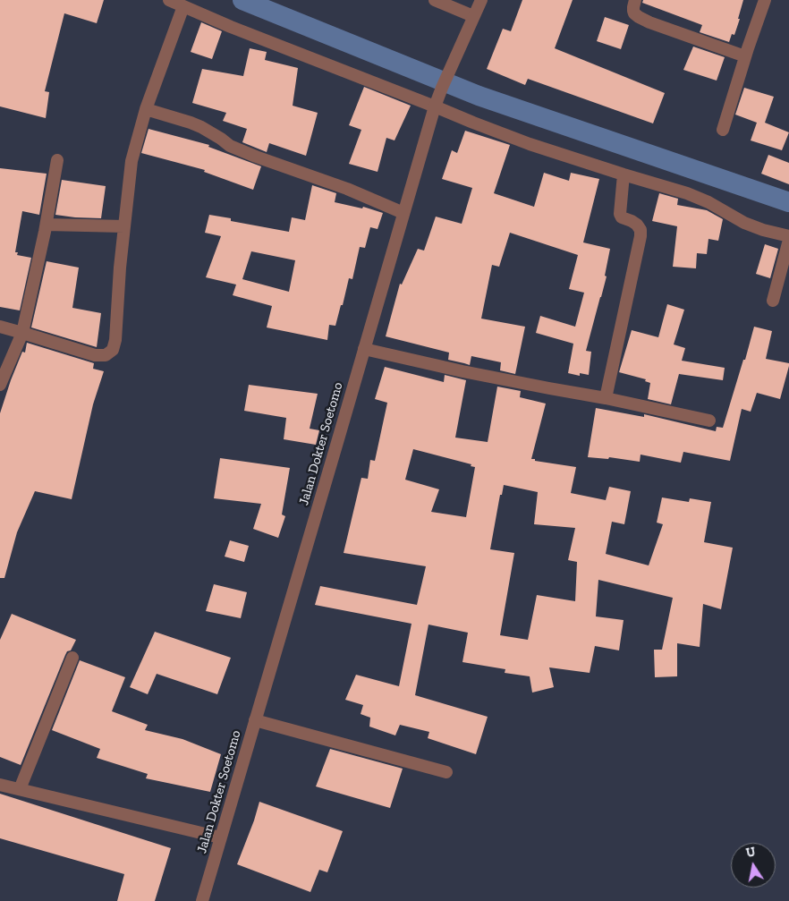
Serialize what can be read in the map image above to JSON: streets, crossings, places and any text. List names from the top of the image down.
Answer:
{
  "streets": {
    "street": ["Jalan Dokter Soetomo"]
  },
  "north": "top"
}
